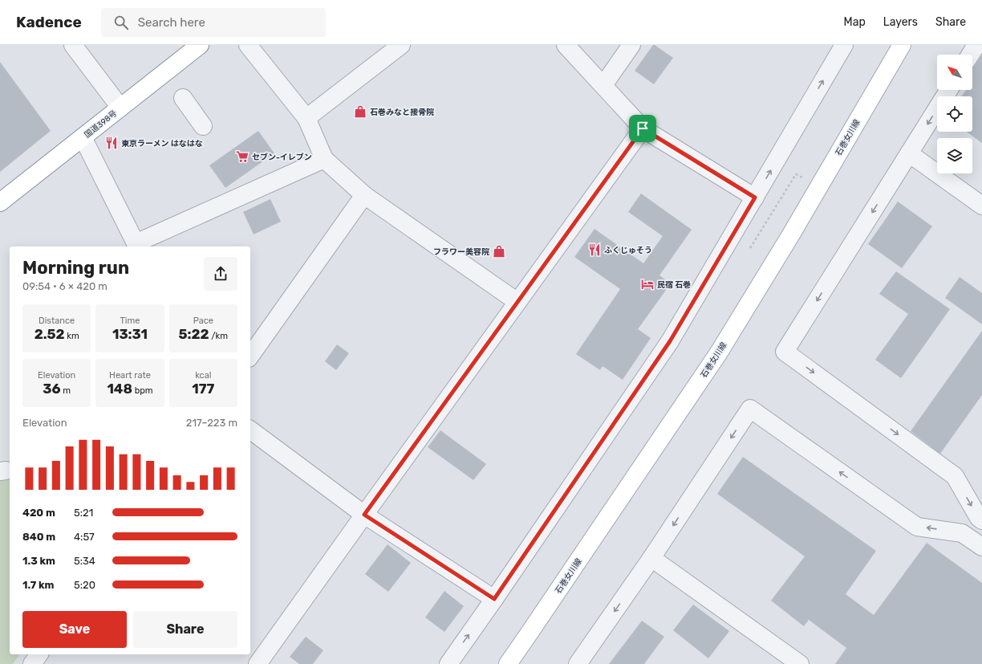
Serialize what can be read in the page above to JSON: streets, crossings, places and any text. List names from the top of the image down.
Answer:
{
  "streets": {
    "main road": ["国道398号", "石巻女川線"]
  },
  "places": {
    "shop": ["石巻みなと接骨院", "フラワー美容院"],
    "restaurant": ["東京ラーメン はなはな", "ふくじゅそう"],
    "supermarket": ["セブン-イレブン"],
    "hotel": ["民宿 石巻"]
  },
  "north": "top left",
  "page": {
    "header": "Kadence",
    "search": "Search here",
    "nav": ["Map", "Layers", "Share"],
    "heading": ["Morning run", "09:54 · 6 × 420 m"],
    "stats": [
      ["Distance", "2.52 km"],
      ["Time", "13:31"],
      ["Pace", "5:22 /km"],
      ["Elevation", "36 m"],
      ["Heart rate", "148 bpm"],
      ["kcal", "177"]
    ],
    "chart": ["Elevation", "217–223 m"],
    "list": [
      {
        "name": "420 m",
        "note": "5:21"
      },
      {
        "name": "840 m",
        "note": "4:57"
      },
      {
        "name": "1.3 km",
        "note": "5:34"
      },
      {
        "name": "1.7 km",
        "note": "5:20"
      }
    ],
    "buttons": ["Save", "Share"]
  }
}
